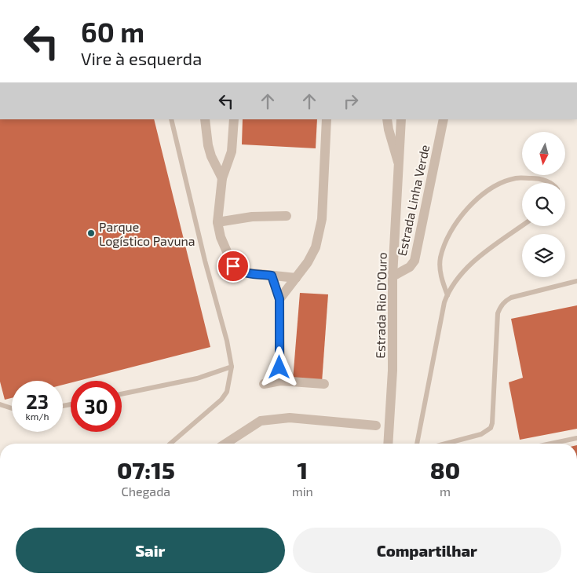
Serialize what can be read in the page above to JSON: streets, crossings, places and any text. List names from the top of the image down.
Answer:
{
  "streets": {
    "street": ["Estrada Linha Verde", "Estrada Rio D'Ouro"]
  },
  "crossings": [
    ["Estrada Linha Verde", "Estrada Rio D'Ouro"]
  ],
  "places": ["Parque Logístico Pavuna"],
  "north": "bottom",
  "page": {
    "turn": ["60 m", "Vire à esquerda"],
    "speed": "23 km/h",
    "limit": "30",
    "eta": [
      "07:15",
      "Chegada",
      "1",
      "min",
      "80",
      "m"
    ],
    "buttons": ["Sair", "Compartilhar"]
  }
}
